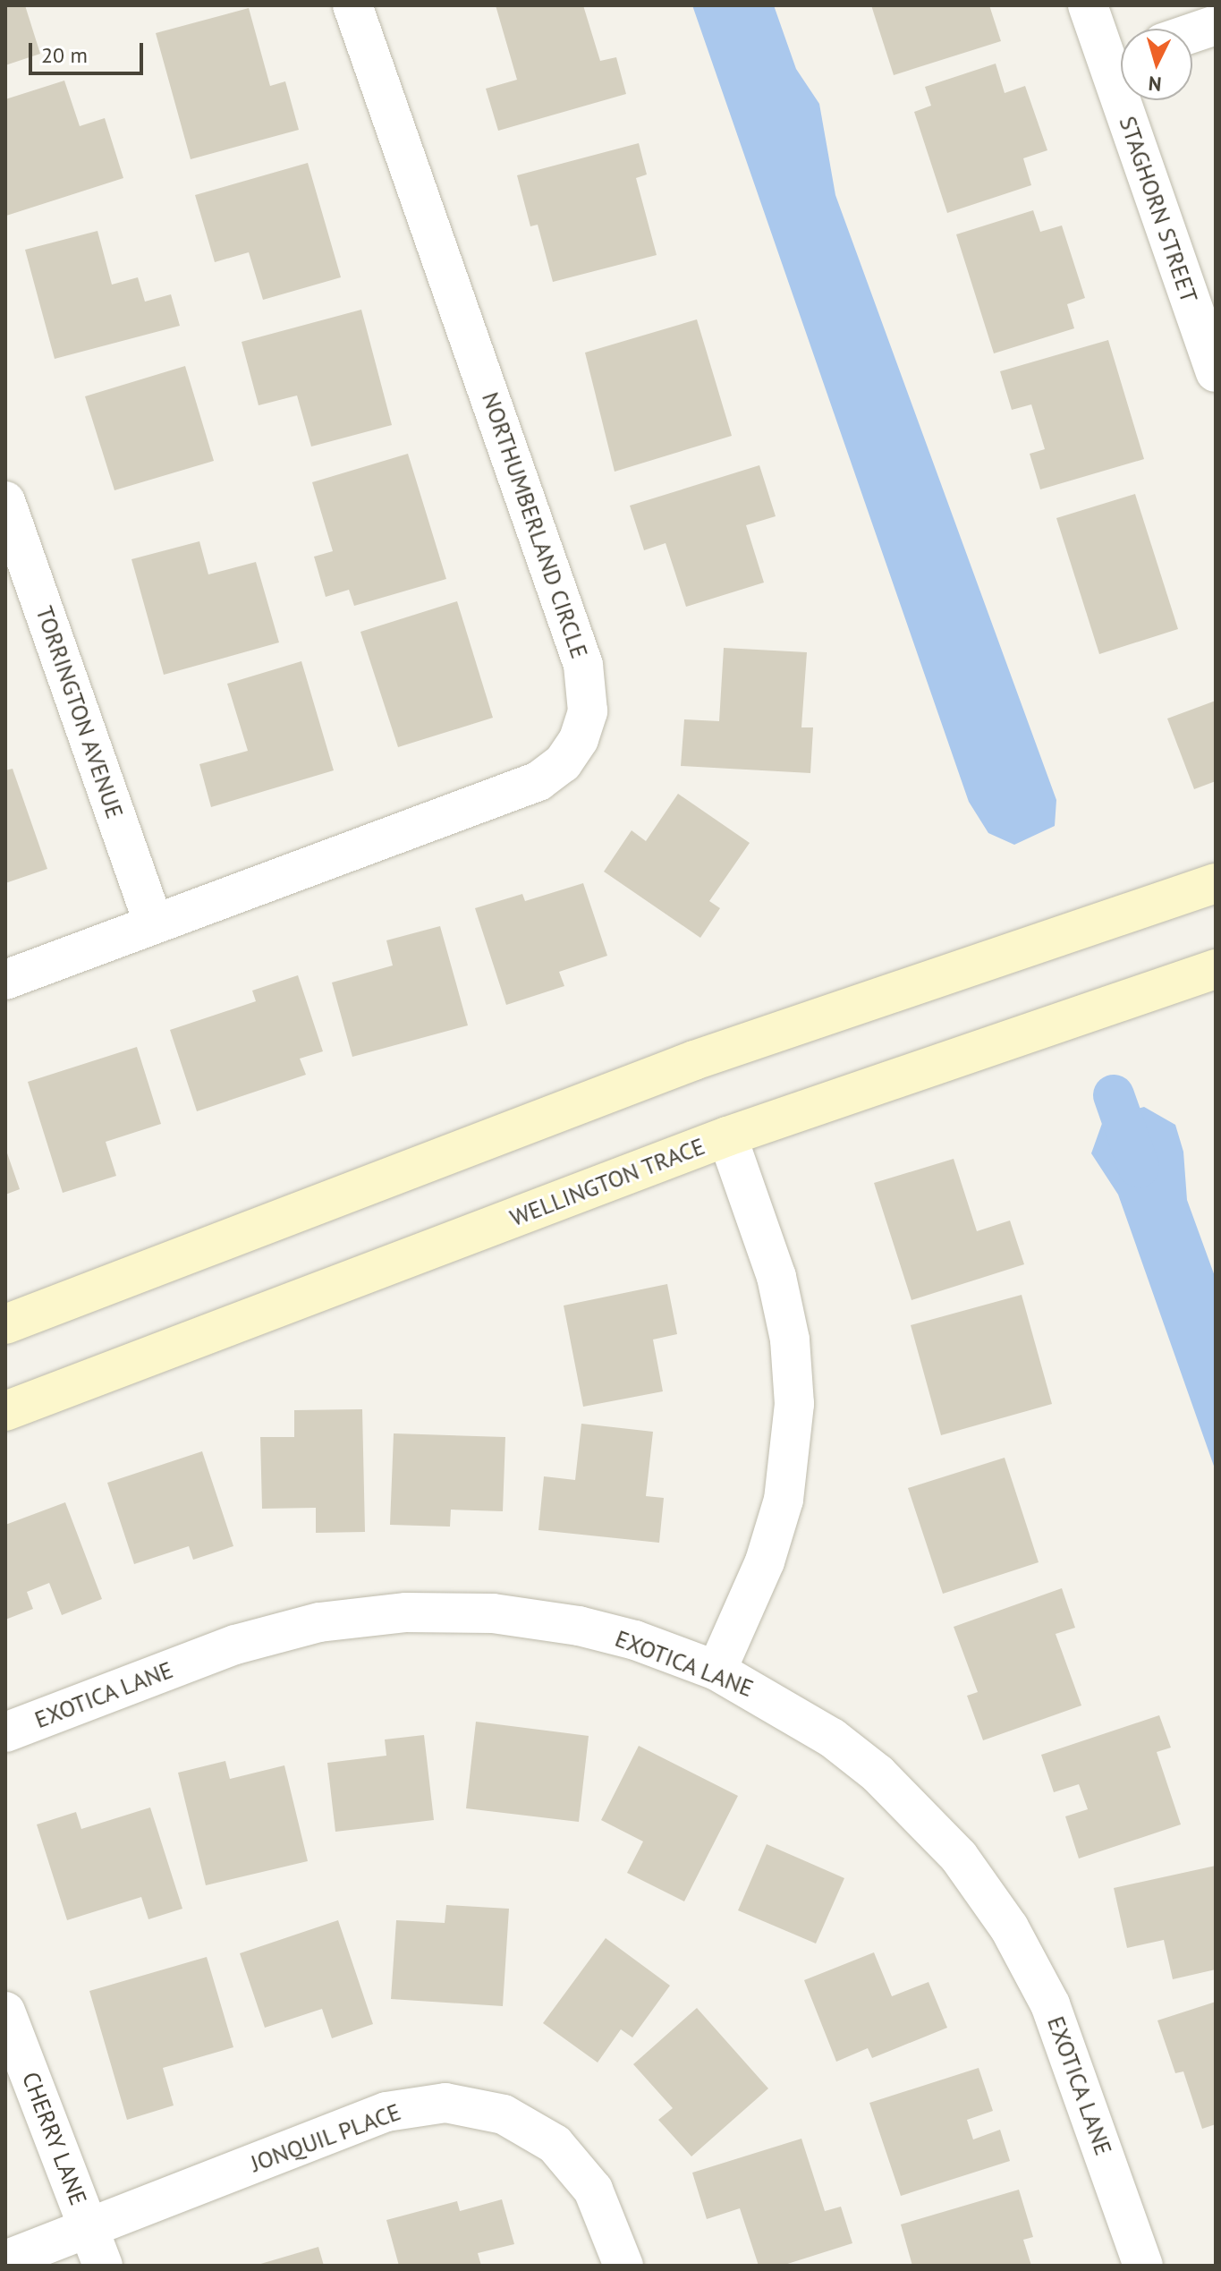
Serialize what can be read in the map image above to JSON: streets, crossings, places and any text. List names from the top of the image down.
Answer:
{
  "streets": {
    "street": [
      "STAGHORN STREET",
      "NORTHUMBERLAND CIRCLE",
      "TORRINGTON AVENUE",
      "WELLINGTON TRACE",
      "EXOTICA LANE",
      "JONQUIL PLACE",
      "CHERRY LANE"
    ]
  },
  "crossings": [
    ["NORTHUMBERLAND CIRCLE", "TORRINGTON AVENUE"],
    ["JONQUIL PLACE", "CHERRY LANE"]
  ],
  "scale_bar": "20 m",
  "north": "bottom"
}
